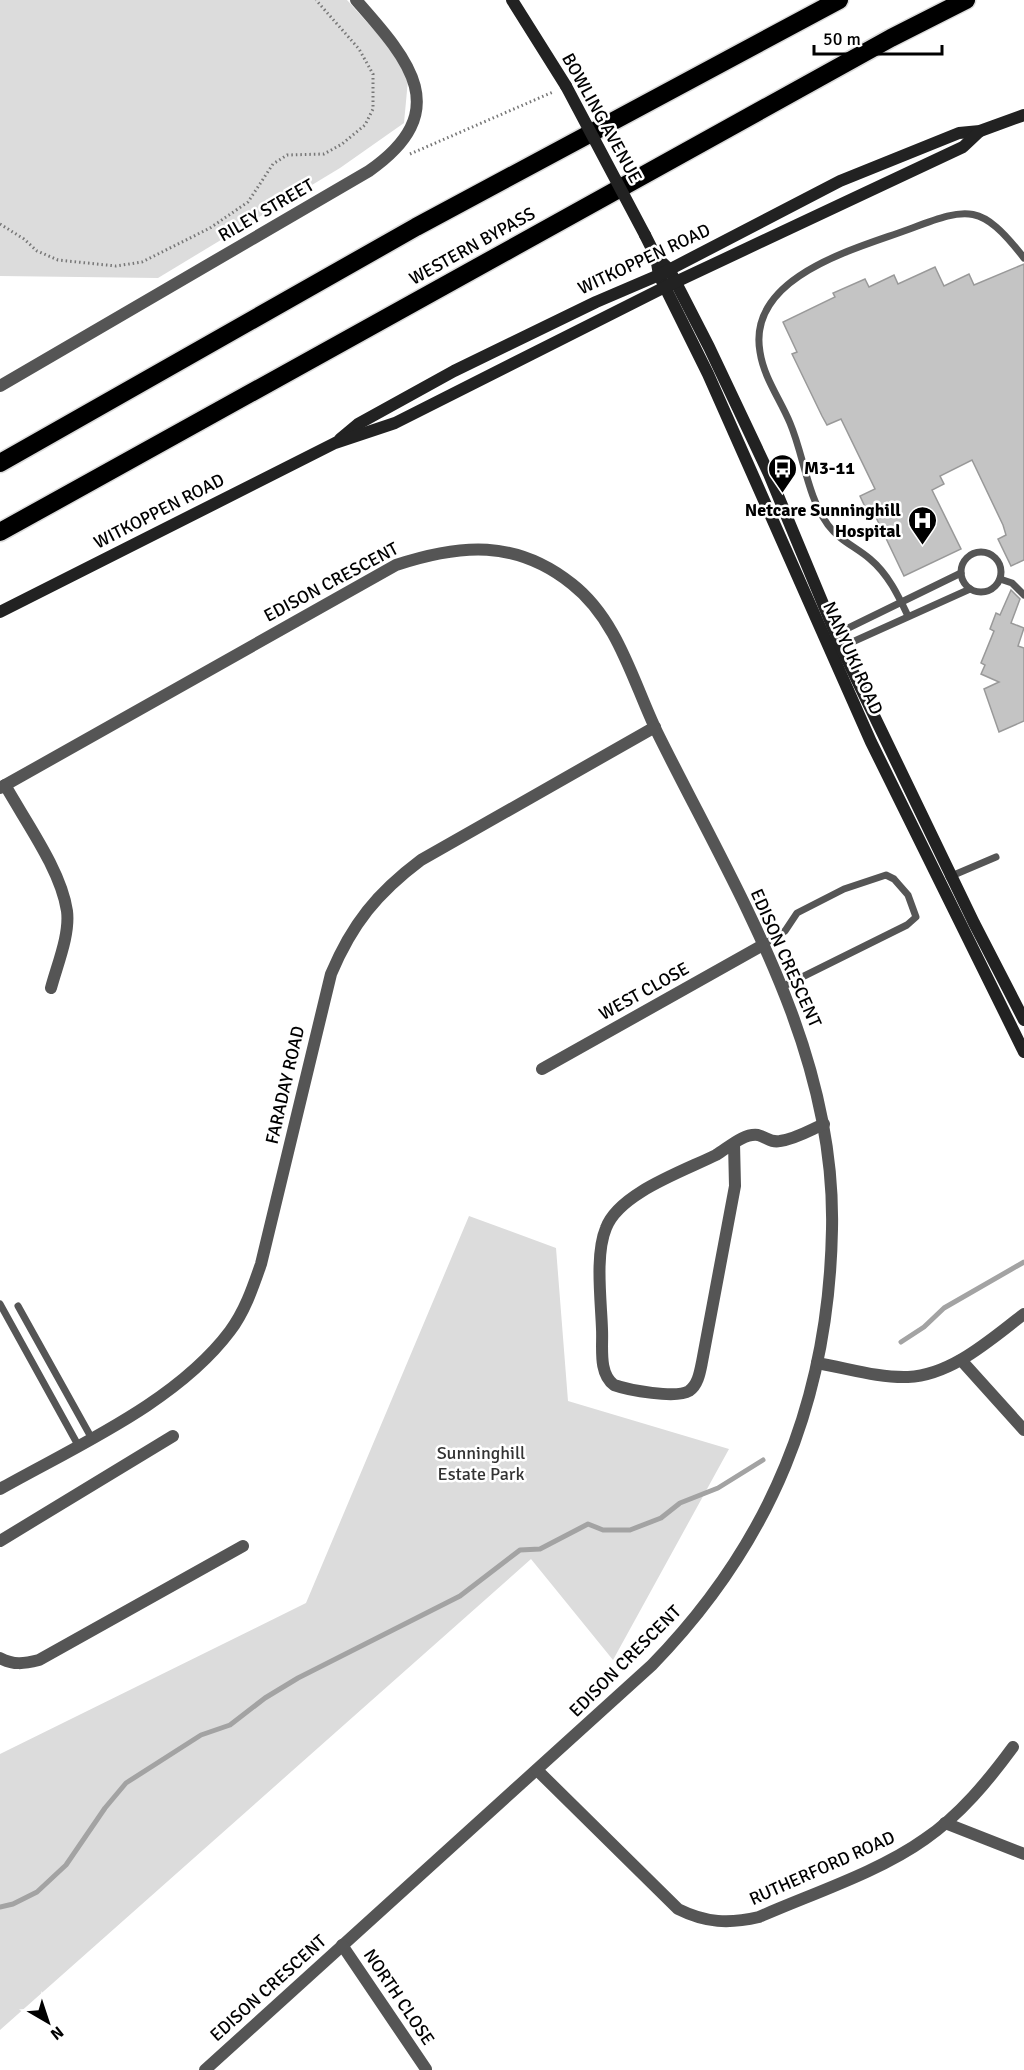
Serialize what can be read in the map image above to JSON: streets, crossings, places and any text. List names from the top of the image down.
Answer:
{
  "streets": {
    "highway": ["WESTERN BYPASS"],
    "main road": ["BOWLING AVENUE", "WITKOPPEN ROAD", "NANYUKI ROAD"],
    "street": [
      "RILEY STREET",
      "EDISON CRESCENT",
      "WEST CLOSE",
      "FARADAY ROAD",
      "RUTHERFORD ROAD",
      "NORTH CLOSE"
    ]
  },
  "crossings": [
    ["BOWLING AVENUE", "WITKOPPEN ROAD"],
    ["BOWLING AVENUE", "NANYUKI ROAD"],
    ["WITKOPPEN ROAD", "NANYUKI ROAD"],
    ["EDISON CRESCENT", "WEST CLOSE"],
    ["EDISON CRESCENT", "FARADAY ROAD"],
    ["EDISON CRESCENT", "RUTHERFORD ROAD"],
    ["EDISON CRESCENT", "NORTH CLOSE"]
  ],
  "parks": ["Sunninghill Estate Park"],
  "places": {
    "bus stop": ["M3-11"],
    "hospital": ["Netcare Sunninghill Hospital"]
  },
  "scale_bar": "50 m",
  "north": "bottom right"
}
